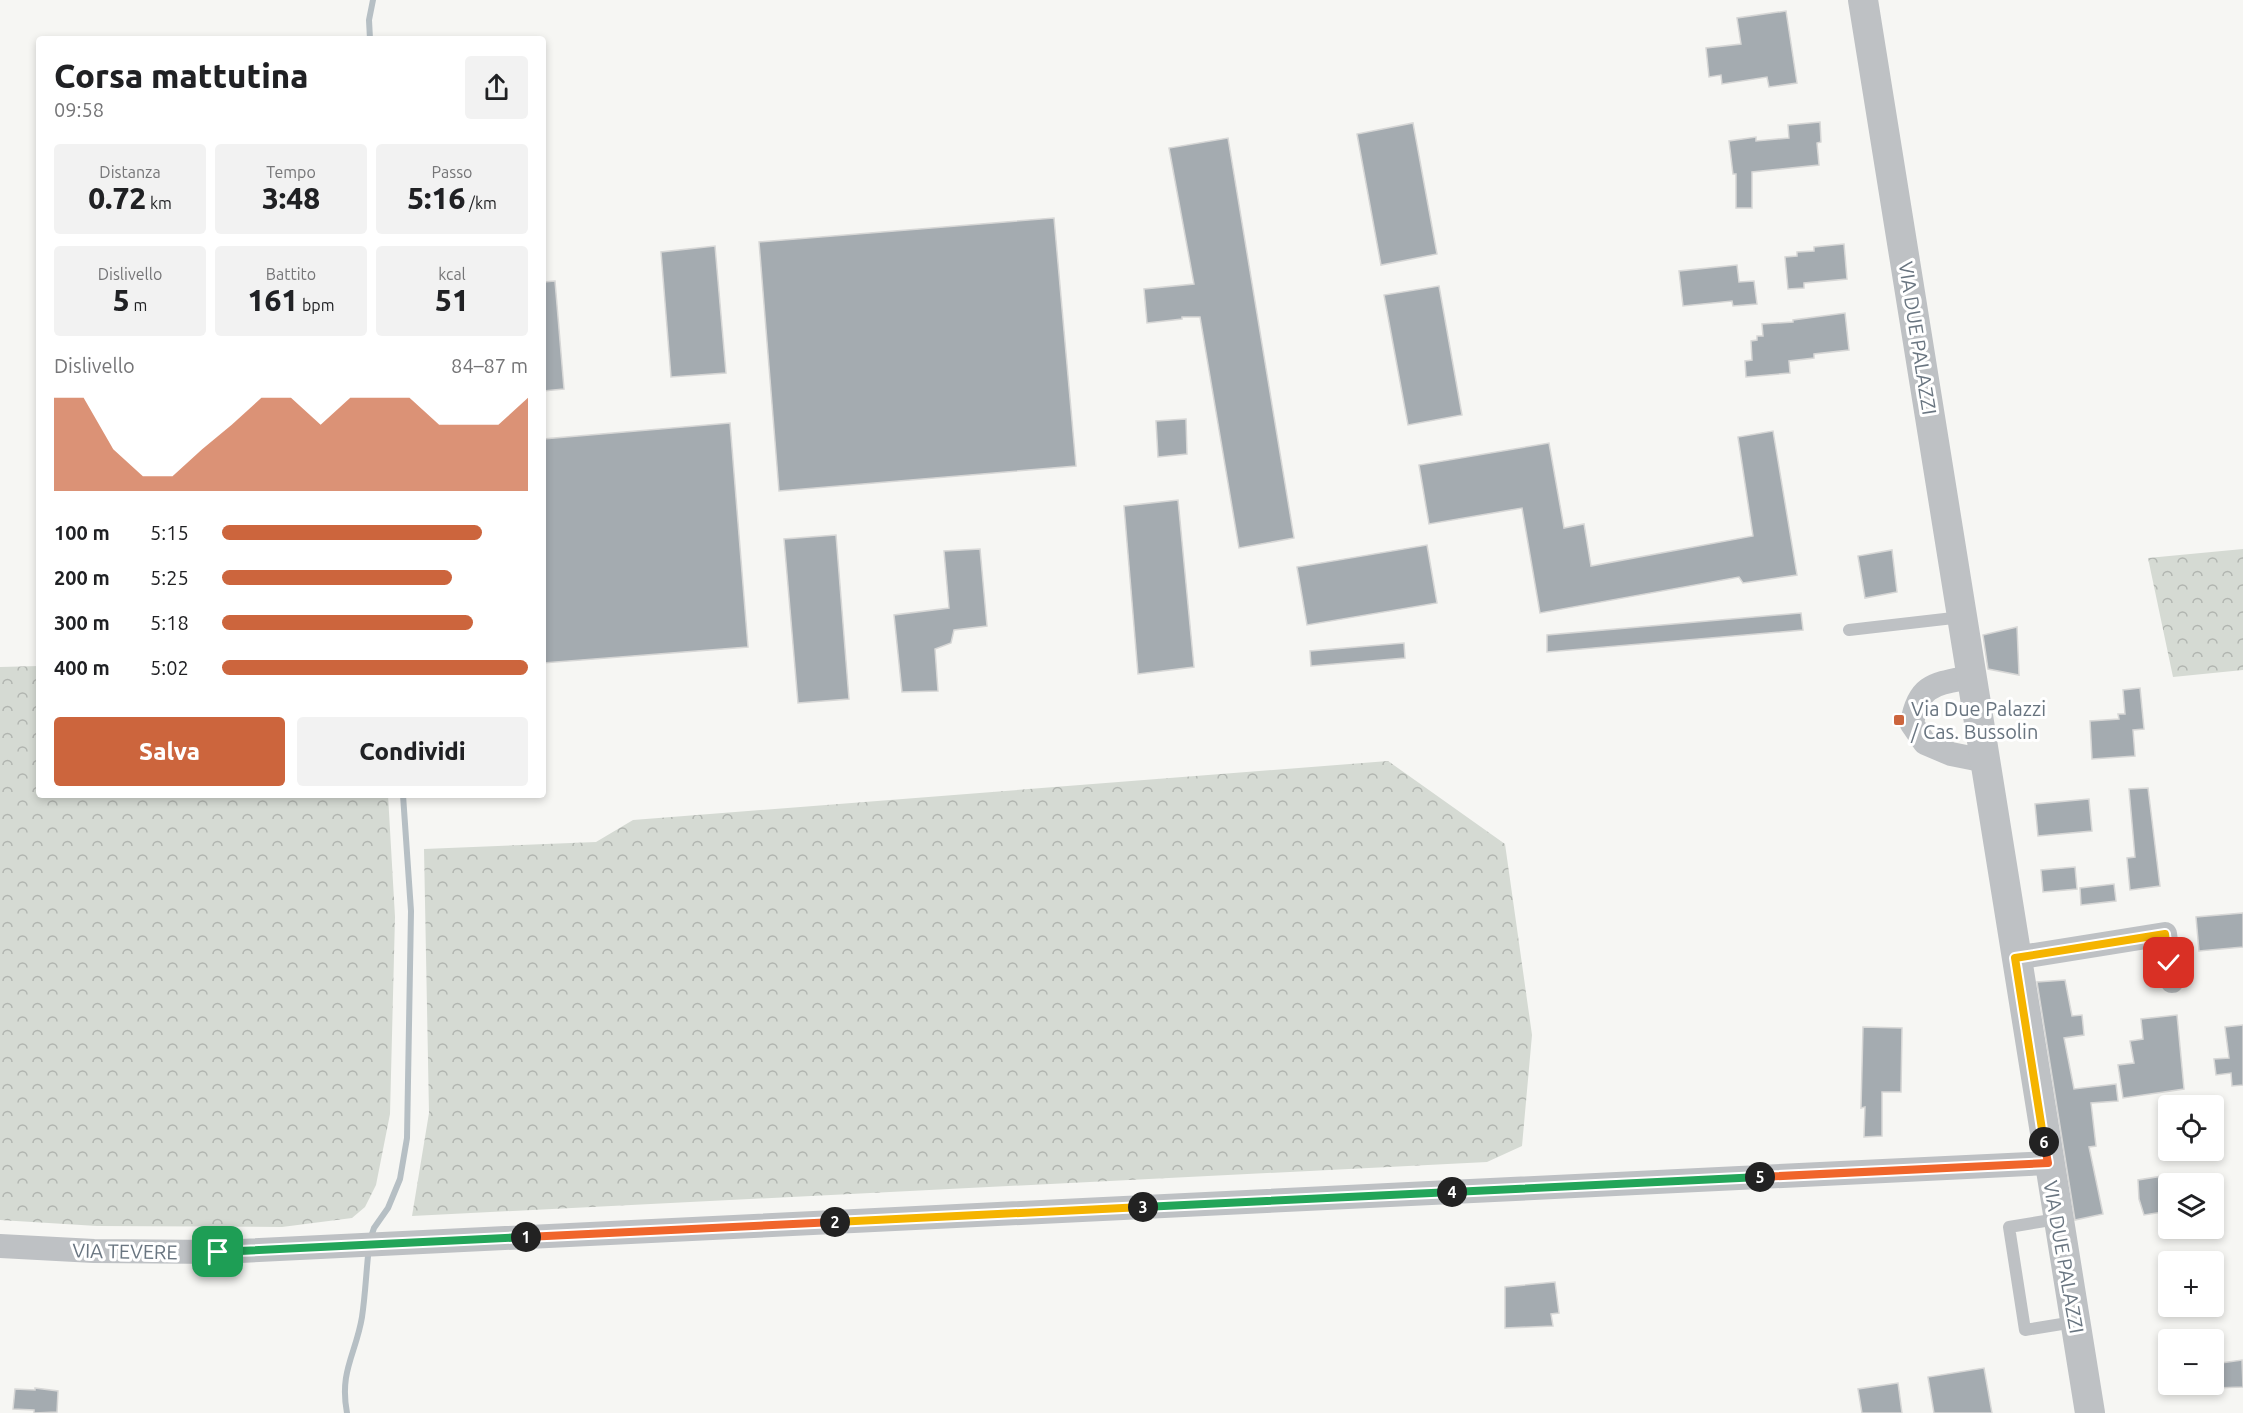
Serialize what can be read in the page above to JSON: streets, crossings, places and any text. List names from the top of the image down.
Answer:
{
  "streets": {
    "street": ["VIA DUE PALAZZI", "VIA TEVERE"]
  },
  "crossings": [
    ["VIA DUE PALAZZI", "VIA TEVERE"]
  ],
  "places": {
    "transit": ["Via Due Palazzi / Cas. Bussolin"]
  },
  "page": {
    "heading": ["Corsa mattutina", "09:58"],
    "stats": [
      ["Distanza", "0.72 km"],
      ["Tempo", "3:48"],
      ["Passo", "5:16 /km"],
      ["Dislivello", "5 m"],
      ["Battito", "161 bpm"],
      ["kcal", "51"]
    ],
    "chart": ["Dislivello", "84–87 m"],
    "list": [
      {
        "name": "100 m",
        "note": "5:15"
      },
      {
        "name": "200 m",
        "note": "5:25"
      },
      {
        "name": "300 m",
        "note": "5:18"
      },
      {
        "name": "400 m",
        "note": "5:02"
      }
    ],
    "buttons": ["Salva", "Condividi"],
    "map_buttons": ["+", "−"],
    "pins": [
      "6",
      "5",
      "4",
      "3",
      "2",
      "1"
    ]
  }
}
